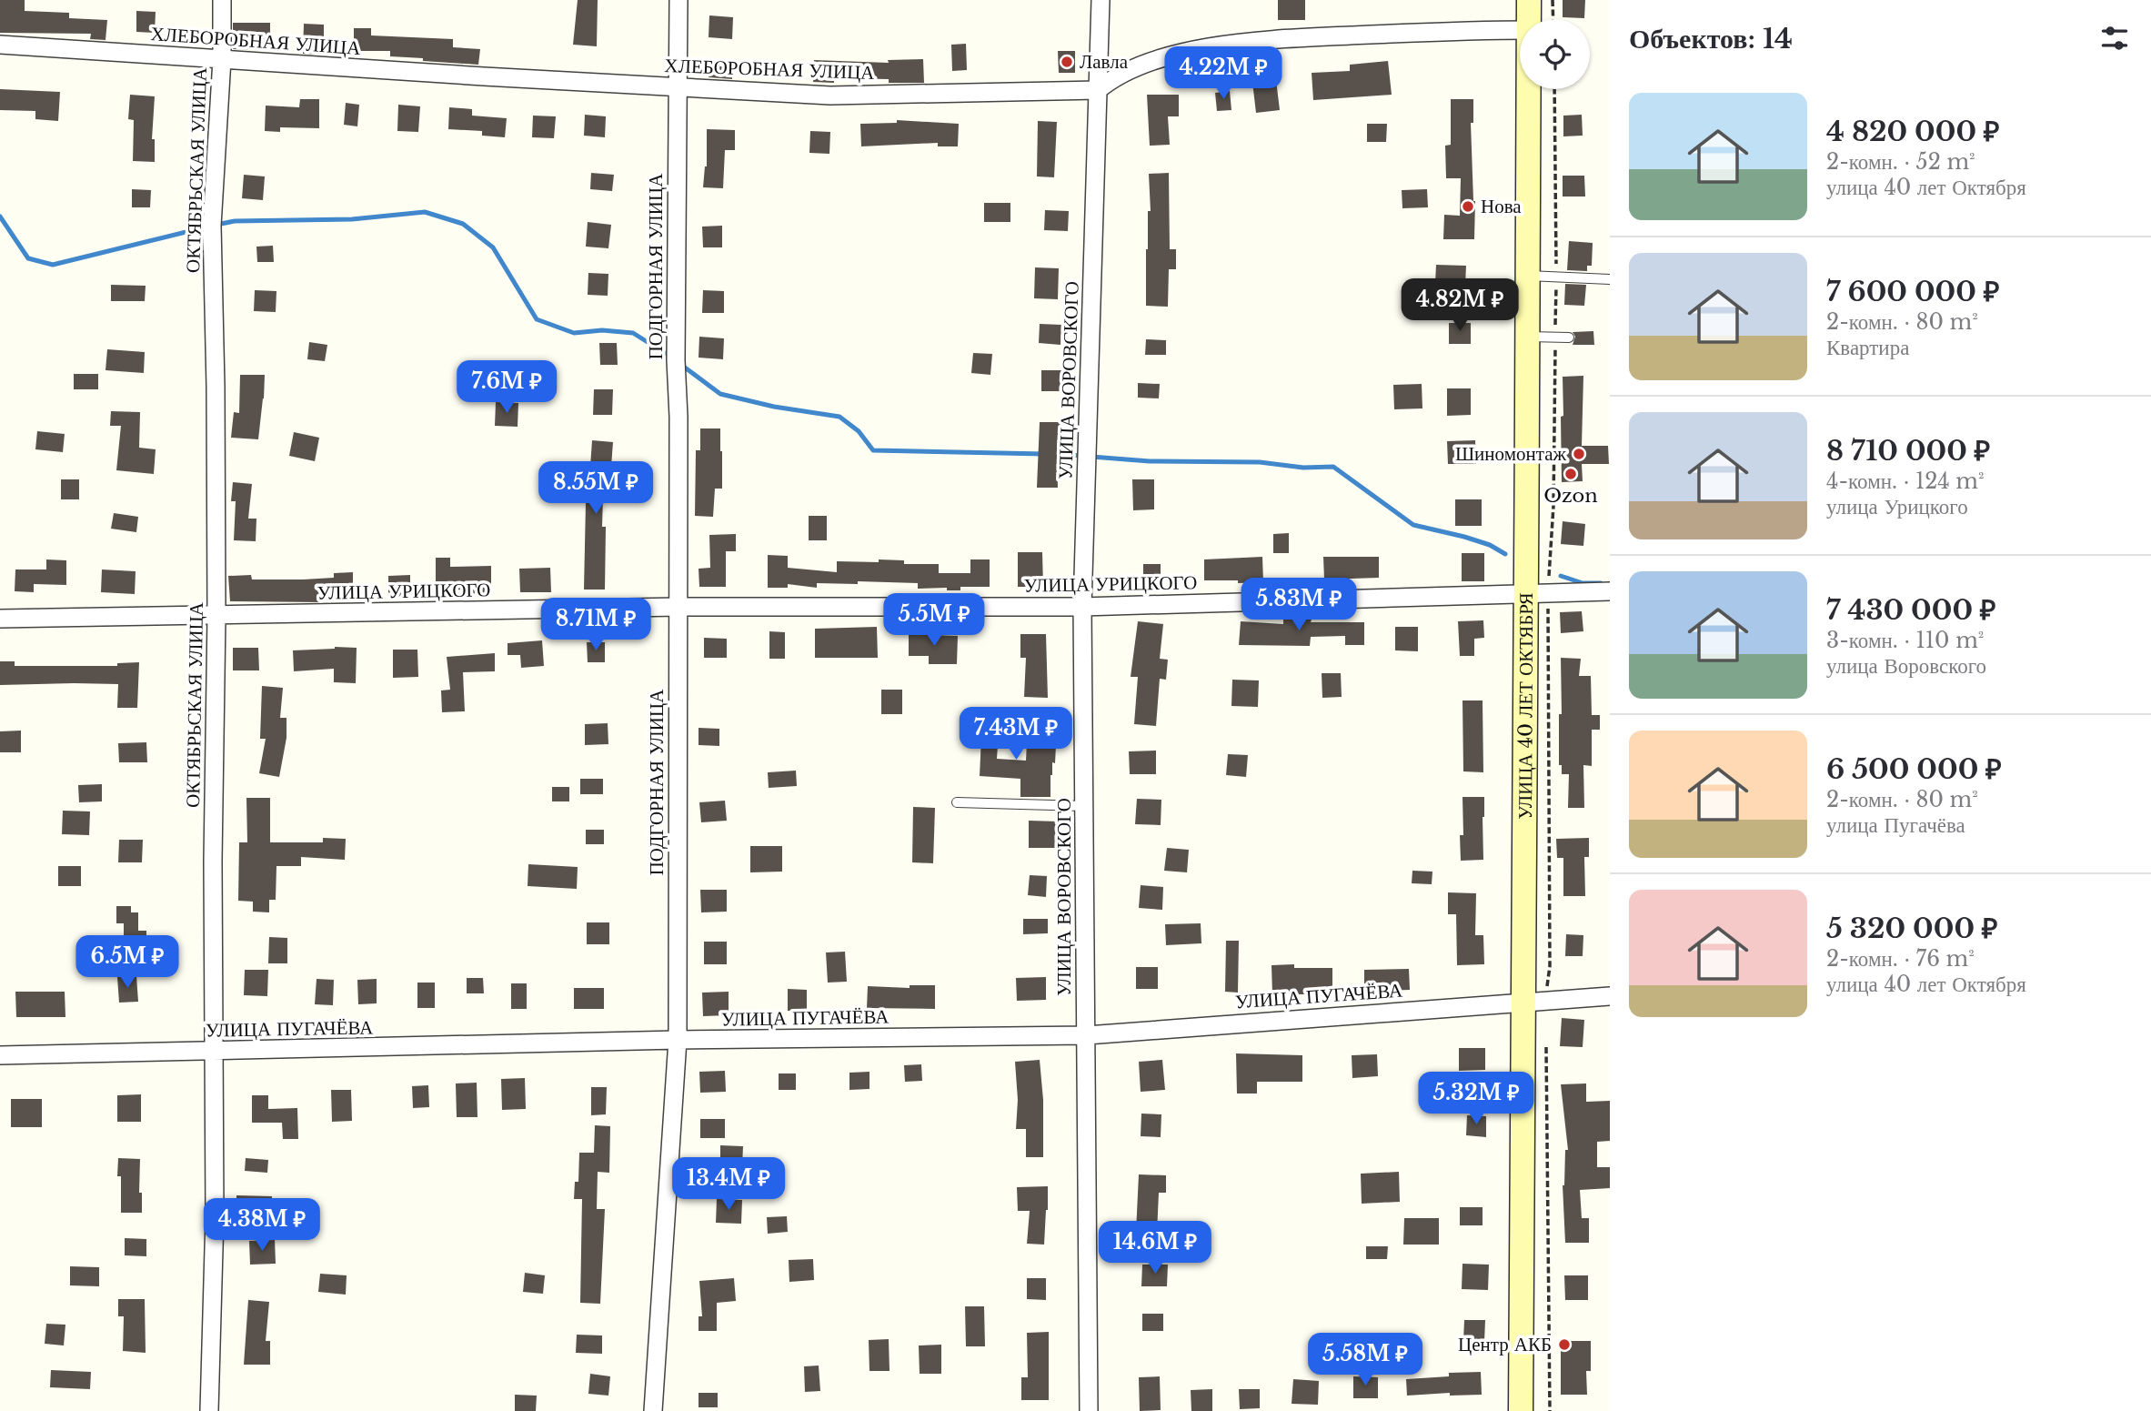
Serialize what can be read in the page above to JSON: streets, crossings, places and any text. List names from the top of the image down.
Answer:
{
  "streets": {
    "street": [
      "ХЛЕБОРОБНАЯ УЛИЦА",
      "ОКТЯБРЬСКАЯ УЛИЦА",
      "ПОДГОРНАЯ УЛИЦА",
      "УЛИЦА ВОРОВСКОГО",
      "УЛИЦА УРИЦКОГО",
      "УЛИЦА 40 ЛЕТ ОКТЯБРЯ",
      "УЛИЦА ПУГАЧЁВА"
    ]
  },
  "crossings": [
    ["ХЛЕБОРОБНАЯ УЛИЦА", "ОКТЯБРЬСКАЯ УЛИЦА"],
    ["ХЛЕБОРОБНАЯ УЛИЦА", "ПОДГОРНАЯ УЛИЦА"],
    ["ХЛЕБОРОБНАЯ УЛИЦА", "УЛИЦА ВОРОВСКОГО"],
    ["ОКТЯБРЬСКАЯ УЛИЦА", "УЛИЦА УРИЦКОГО"],
    ["ОКТЯБРЬСКАЯ УЛИЦА", "УЛИЦА ПУГАЧЁВА"],
    ["ПОДГОРНАЯ УЛИЦА", "УЛИЦА УРИЦКОГО"],
    ["ПОДГОРНАЯ УЛИЦА", "УЛИЦА ПУГАЧЁВА"],
    ["УЛИЦА ВОРОВСКОГО", "УЛИЦА УРИЦКОГО"],
    ["УЛИЦА ВОРОВСКОГО", "УЛИЦА ПУГАЧЁВА"],
    ["УЛИЦА УРИЦКОГО", "УЛИЦА 40 ЛЕТ ОКТЯБРЯ"],
    ["УЛИЦА 40 ЛЕТ ОКТЯБРЯ", "УЛИЦА ПУГАЧЁВА"]
  ],
  "places": [
    "Лавла",
    "Нова",
    "Шиномонтаж",
    "Ozon",
    "Центр АКБ"
  ],
  "page": {
    "heading": "Объектов: 14",
    "price": [
      "4.22M ₽",
      "4.82M ₽",
      "7.6M ₽",
      "8.55M ₽",
      "5.83M ₽",
      "5.5M ₽",
      "8.71M ₽",
      "7.43M ₽",
      "6.5M ₽",
      "5.32M ₽",
      "13.4M ₽",
      "4.38M ₽",
      "14.6M ₽",
      "5.58M ₽"
    ],
    "list": [
      {
        "name": "4 820 000 ₽",
        "note": "2-комн. · 52 m² · улица 40 лет Октября"
      },
      {
        "name": "7 600 000 ₽",
        "note": "2-комн. · 80 m² · Квартира"
      },
      {
        "name": "8 710 000 ₽",
        "note": "4-комн. · 124 m² · улица Урицкого"
      },
      {
        "name": "7 430 000 ₽",
        "note": "3-комн. · 110 m² · улица Воровского"
      },
      {
        "name": "6 500 000 ₽",
        "note": "2-комн. · 80 m² · улица Пугачёва"
      },
      {
        "name": "5 320 000 ₽",
        "note": "2-комн. · 76 m² · улица 40 лет Октября"
      }
    ]
  }
}
